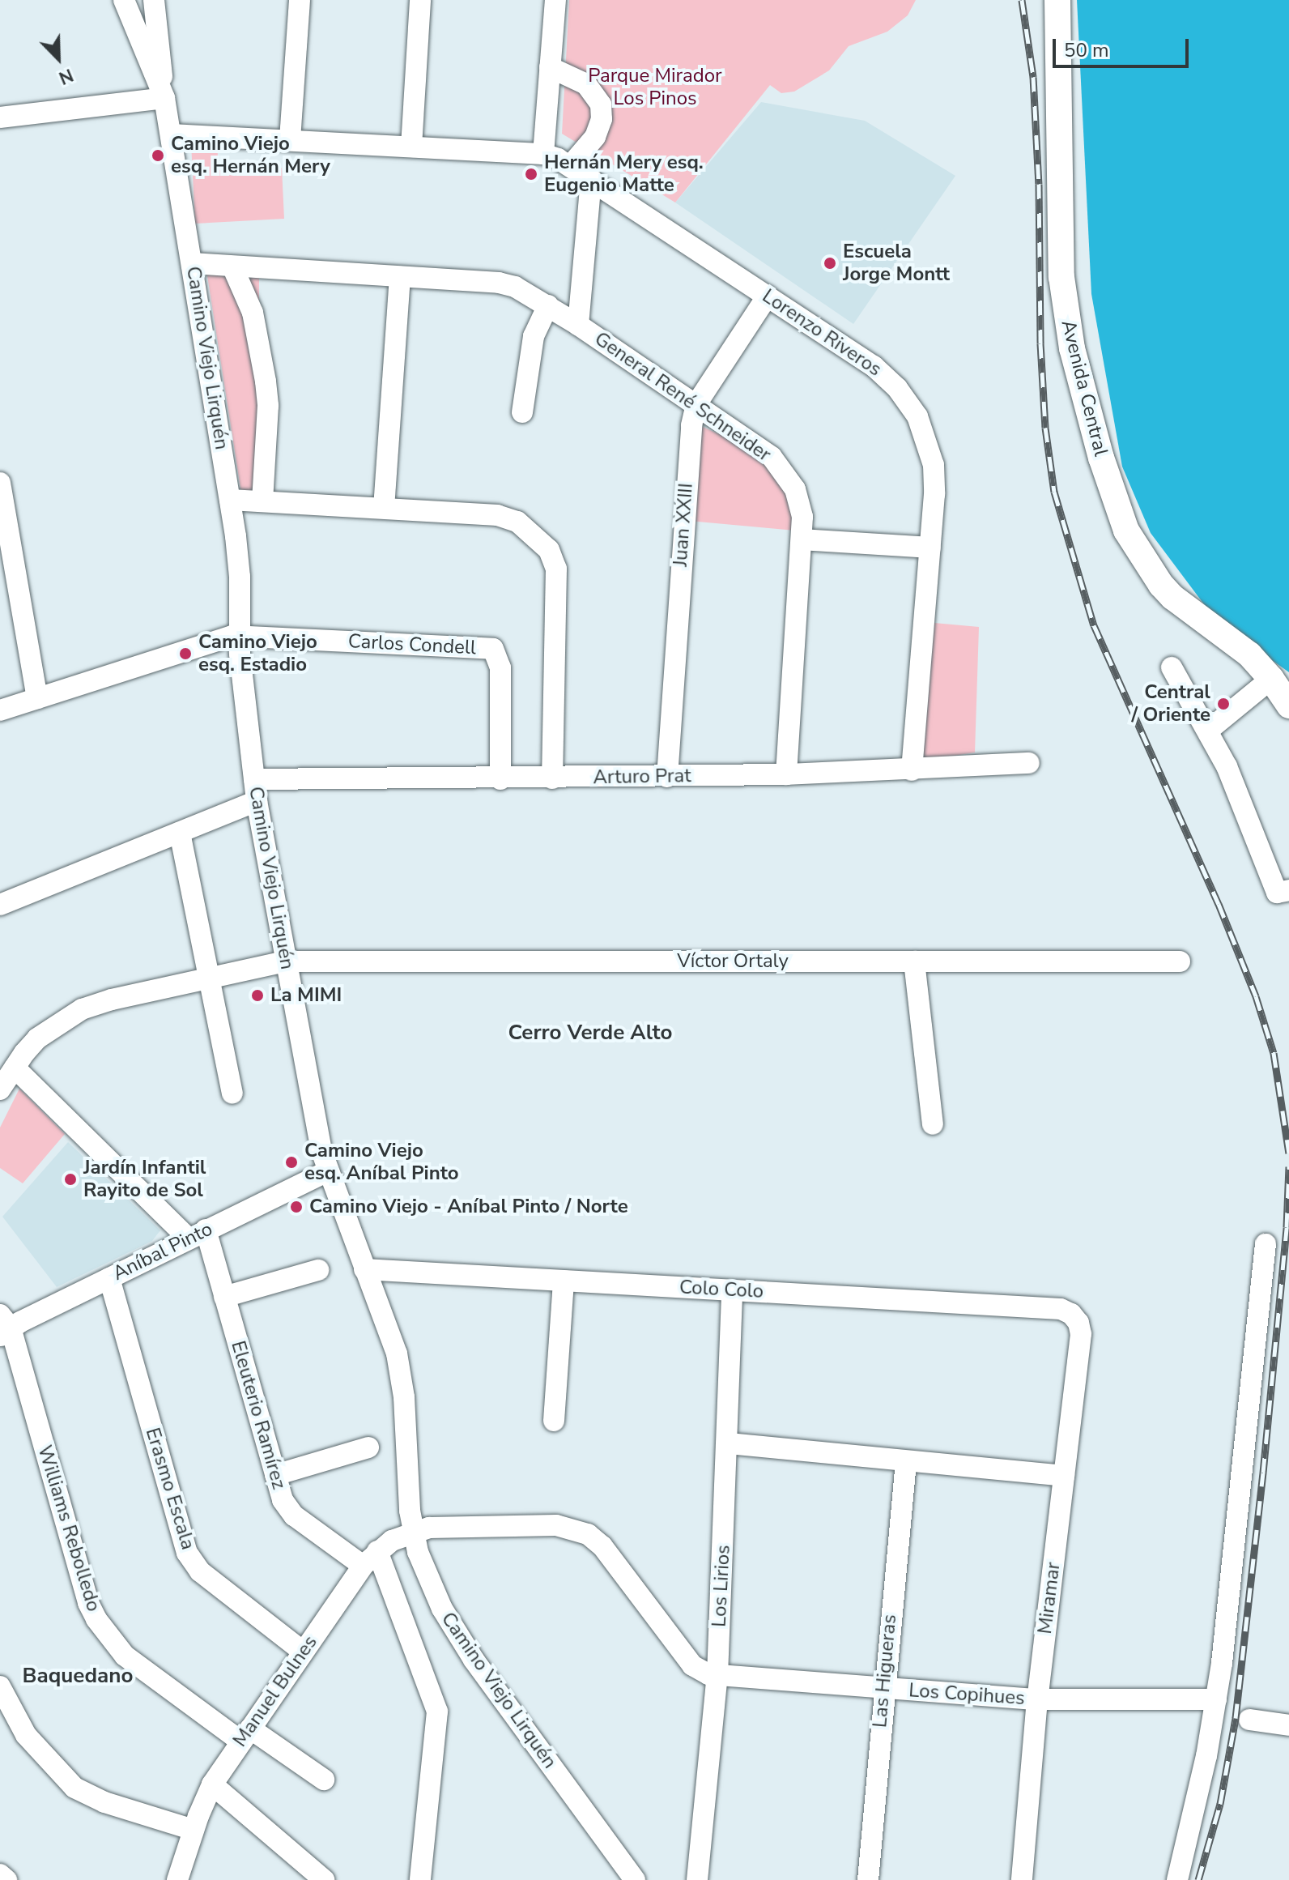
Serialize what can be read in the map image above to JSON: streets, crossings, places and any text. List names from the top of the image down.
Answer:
{
  "streets": {
    "main road": ["Avenida Central"],
    "street": [
      "Lorenzo Riveros",
      "Camino Viejo Lirquén",
      "General René Schneider",
      "Juan XXIII",
      "Carlos Condell",
      "Arturo Prat",
      "Víctor Ortaly",
      "Aníbal Pinto",
      "Colo Colo",
      "Eleuterio Ramírez",
      "Erasmo Escala",
      "Williams Rebolledo",
      "Los Lirios",
      "Miramar",
      "Las Higueras",
      "Manuel Bulnes",
      "Los Copihues"
    ]
  },
  "crossings": [
    ["Lorenzo Riveros", "Camino Viejo Lirquén"],
    ["Lorenzo Riveros", "Juan XXIII"],
    ["Lorenzo Riveros", "Arturo Prat"],
    ["Camino Viejo Lirquén", "General René Schneider"],
    ["Camino Viejo Lirquén", "Carlos Condell"],
    ["Camino Viejo Lirquén", "Arturo Prat"],
    ["Camino Viejo Lirquén", "Víctor Ortaly"],
    ["Camino Viejo Lirquén", "Aníbal Pinto"],
    ["Camino Viejo Lirquén", "Colo Colo"],
    ["Camino Viejo Lirquén", "Manuel Bulnes"],
    ["General René Schneider", "Juan XXIII"],
    ["General René Schneider", "Arturo Prat"],
    ["Juan XXIII", "Arturo Prat"],
    ["Carlos Condell", "Arturo Prat"],
    ["Aníbal Pinto", "Eleuterio Ramírez"],
    ["Aníbal Pinto", "Erasmo Escala"],
    ["Aníbal Pinto", "Williams Rebolledo"],
    ["Colo Colo", "Los Lirios"],
    ["Colo Colo", "Miramar"],
    ["Eleuterio Ramírez", "Manuel Bulnes"],
    ["Erasmo Escala", "Manuel Bulnes"],
    ["Williams Rebolledo", "Manuel Bulnes"],
    ["Los Lirios", "Manuel Bulnes"],
    ["Los Lirios", "Los Copihues"],
    ["Miramar", "Los Copihues"],
    ["Las Higueras", "Los Copihues"],
    ["Manuel Bulnes", "Los Copihues"]
  ],
  "districts": ["Cerro Verde Alto", "Baquedano"],
  "parks": ["Parque Mirador Los Pinos"],
  "places": [
    "Camino Viejo esq. Hernán Mery",
    "Hernán Mery esq. Eugenio Matte",
    "Escuela Jorge Montt",
    "Camino Viejo esq. Estadio",
    "Central / Oriente",
    "La MIMI",
    "Camino Viejo esq. Aníbal Pinto",
    "Jardín Infantil Rayito de Sol",
    "Camino Viejo - Aníbal Pinto / Norte"
  ],
  "scale_bar": "50 m",
  "north": "bottom right"
}
